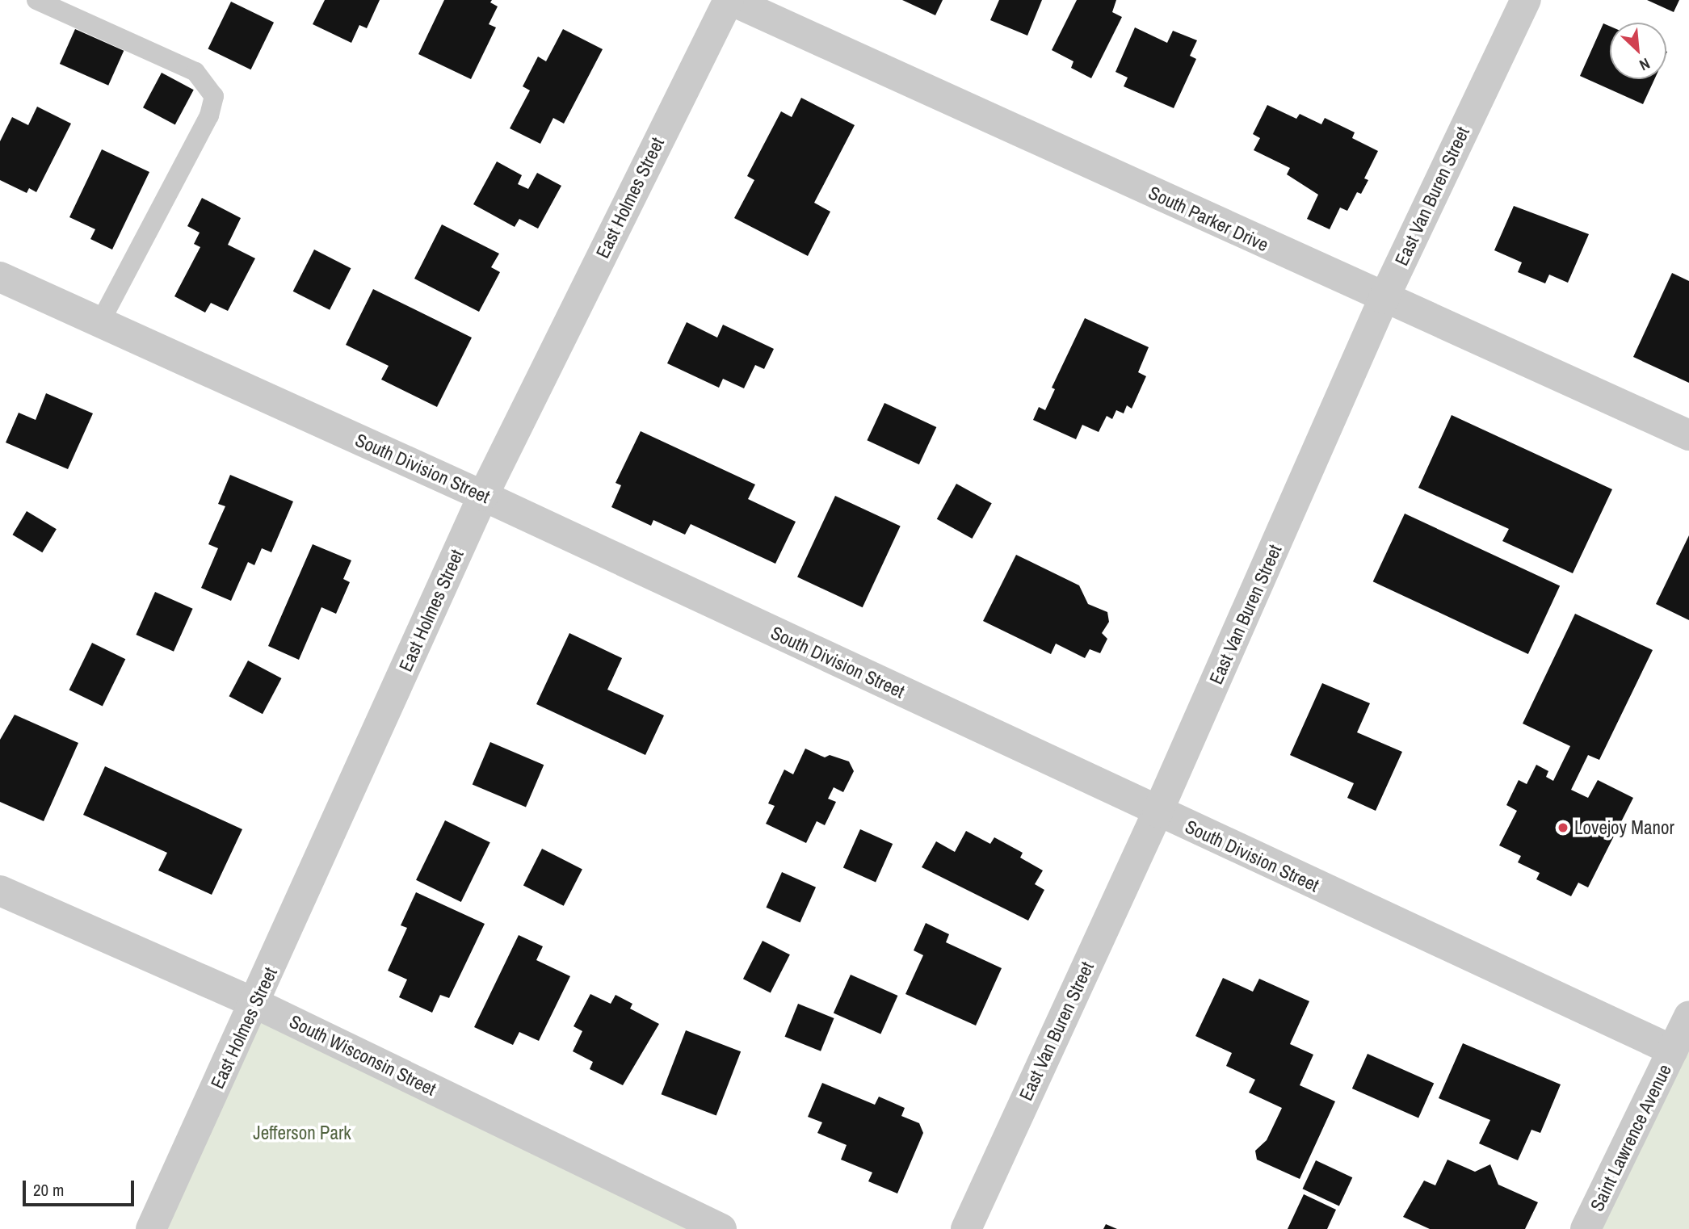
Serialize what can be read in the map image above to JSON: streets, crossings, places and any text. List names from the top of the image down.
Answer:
{
  "streets": {
    "street": [
      "East Van Buren Street",
      "East Holmes Street",
      "South Parker Drive",
      "South Division Street",
      "South Wisconsin Street",
      "Saint Lawrence Avenue"
    ]
  },
  "crossings": [
    ["East Van Buren Street", "South Parker Drive"],
    ["East Van Buren Street", "South Division Street"],
    ["East Holmes Street", "South Parker Drive"],
    ["East Holmes Street", "South Division Street"],
    ["East Holmes Street", "South Wisconsin Street"],
    ["South Division Street", "Saint Lawrence Avenue"]
  ],
  "parks": ["Jefferson Park"],
  "places": ["Lovejoy Manor"],
  "scale_bar": "20 m",
  "north": "bottom right"
}
